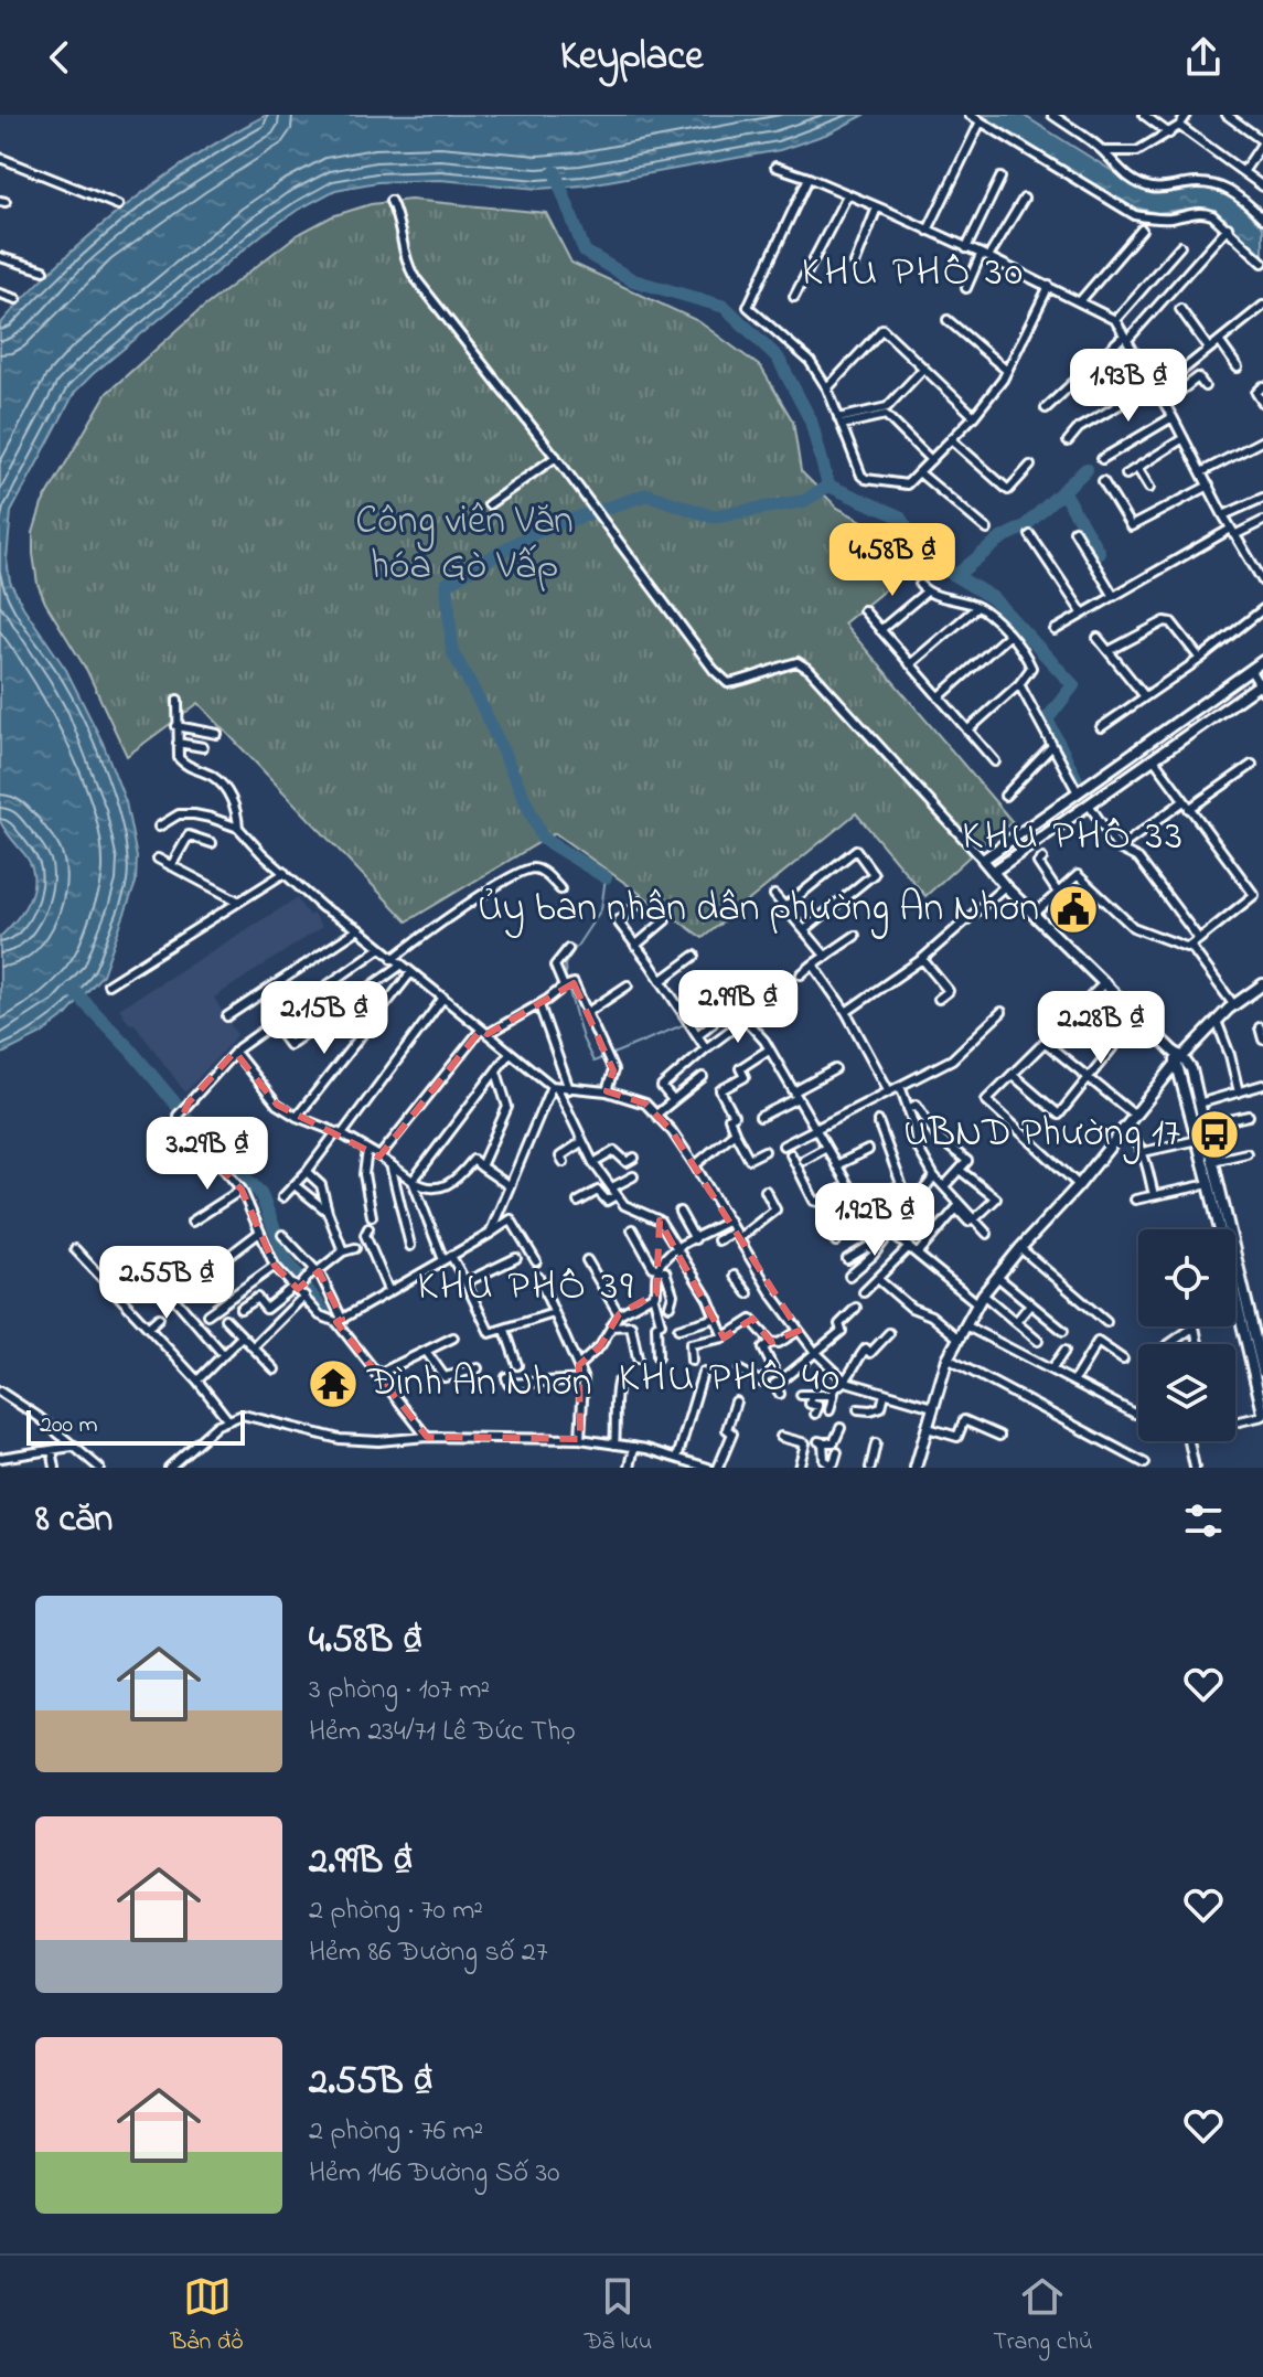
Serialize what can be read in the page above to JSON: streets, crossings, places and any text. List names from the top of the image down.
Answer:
{
  "districts": [
    "KHU PHỐ 30",
    "KHU PHỐ 33",
    "KHU PHỐ 39",
    "KHU PHỐ 40"
  ],
  "parks": ["Công viên Văn hóa Gò Vấp"],
  "places": {
    "public building": ["Ủy ban nhân dân phường An Nhơn"],
    "bus stop": ["UBND Phường 17"],
    "temple": ["Đình An Nhơn"]
  },
  "scale_bar": "200 m",
  "page": {
    "header": "Keyplace",
    "price": [
      "1.93B ₫",
      "4.58B ₫",
      "2.99B ₫",
      "2.15B ₫",
      "2.28B ₫",
      "3.29B ₫",
      "1.92B ₫",
      "2.55B ₫"
    ],
    "scale": "200 m",
    "heading": "8 căn",
    "list": [
      {
        "name": "4.58B ₫",
        "note": "3 phòng · 107 m² · Hẻm 234/71 Lê Đức Thọ"
      },
      {
        "name": "2.99B ₫",
        "note": "2 phòng · 70 m² · Hẻm 86 Đường số 27"
      },
      {
        "name": "2.55B ₫",
        "note": "2 phòng · 76 m² · Hẻm 146 Đường Số 30"
      }
    ],
    "tabs": ["Bản đồ", "Đã lưu", "Trang chủ"]
  }
}
